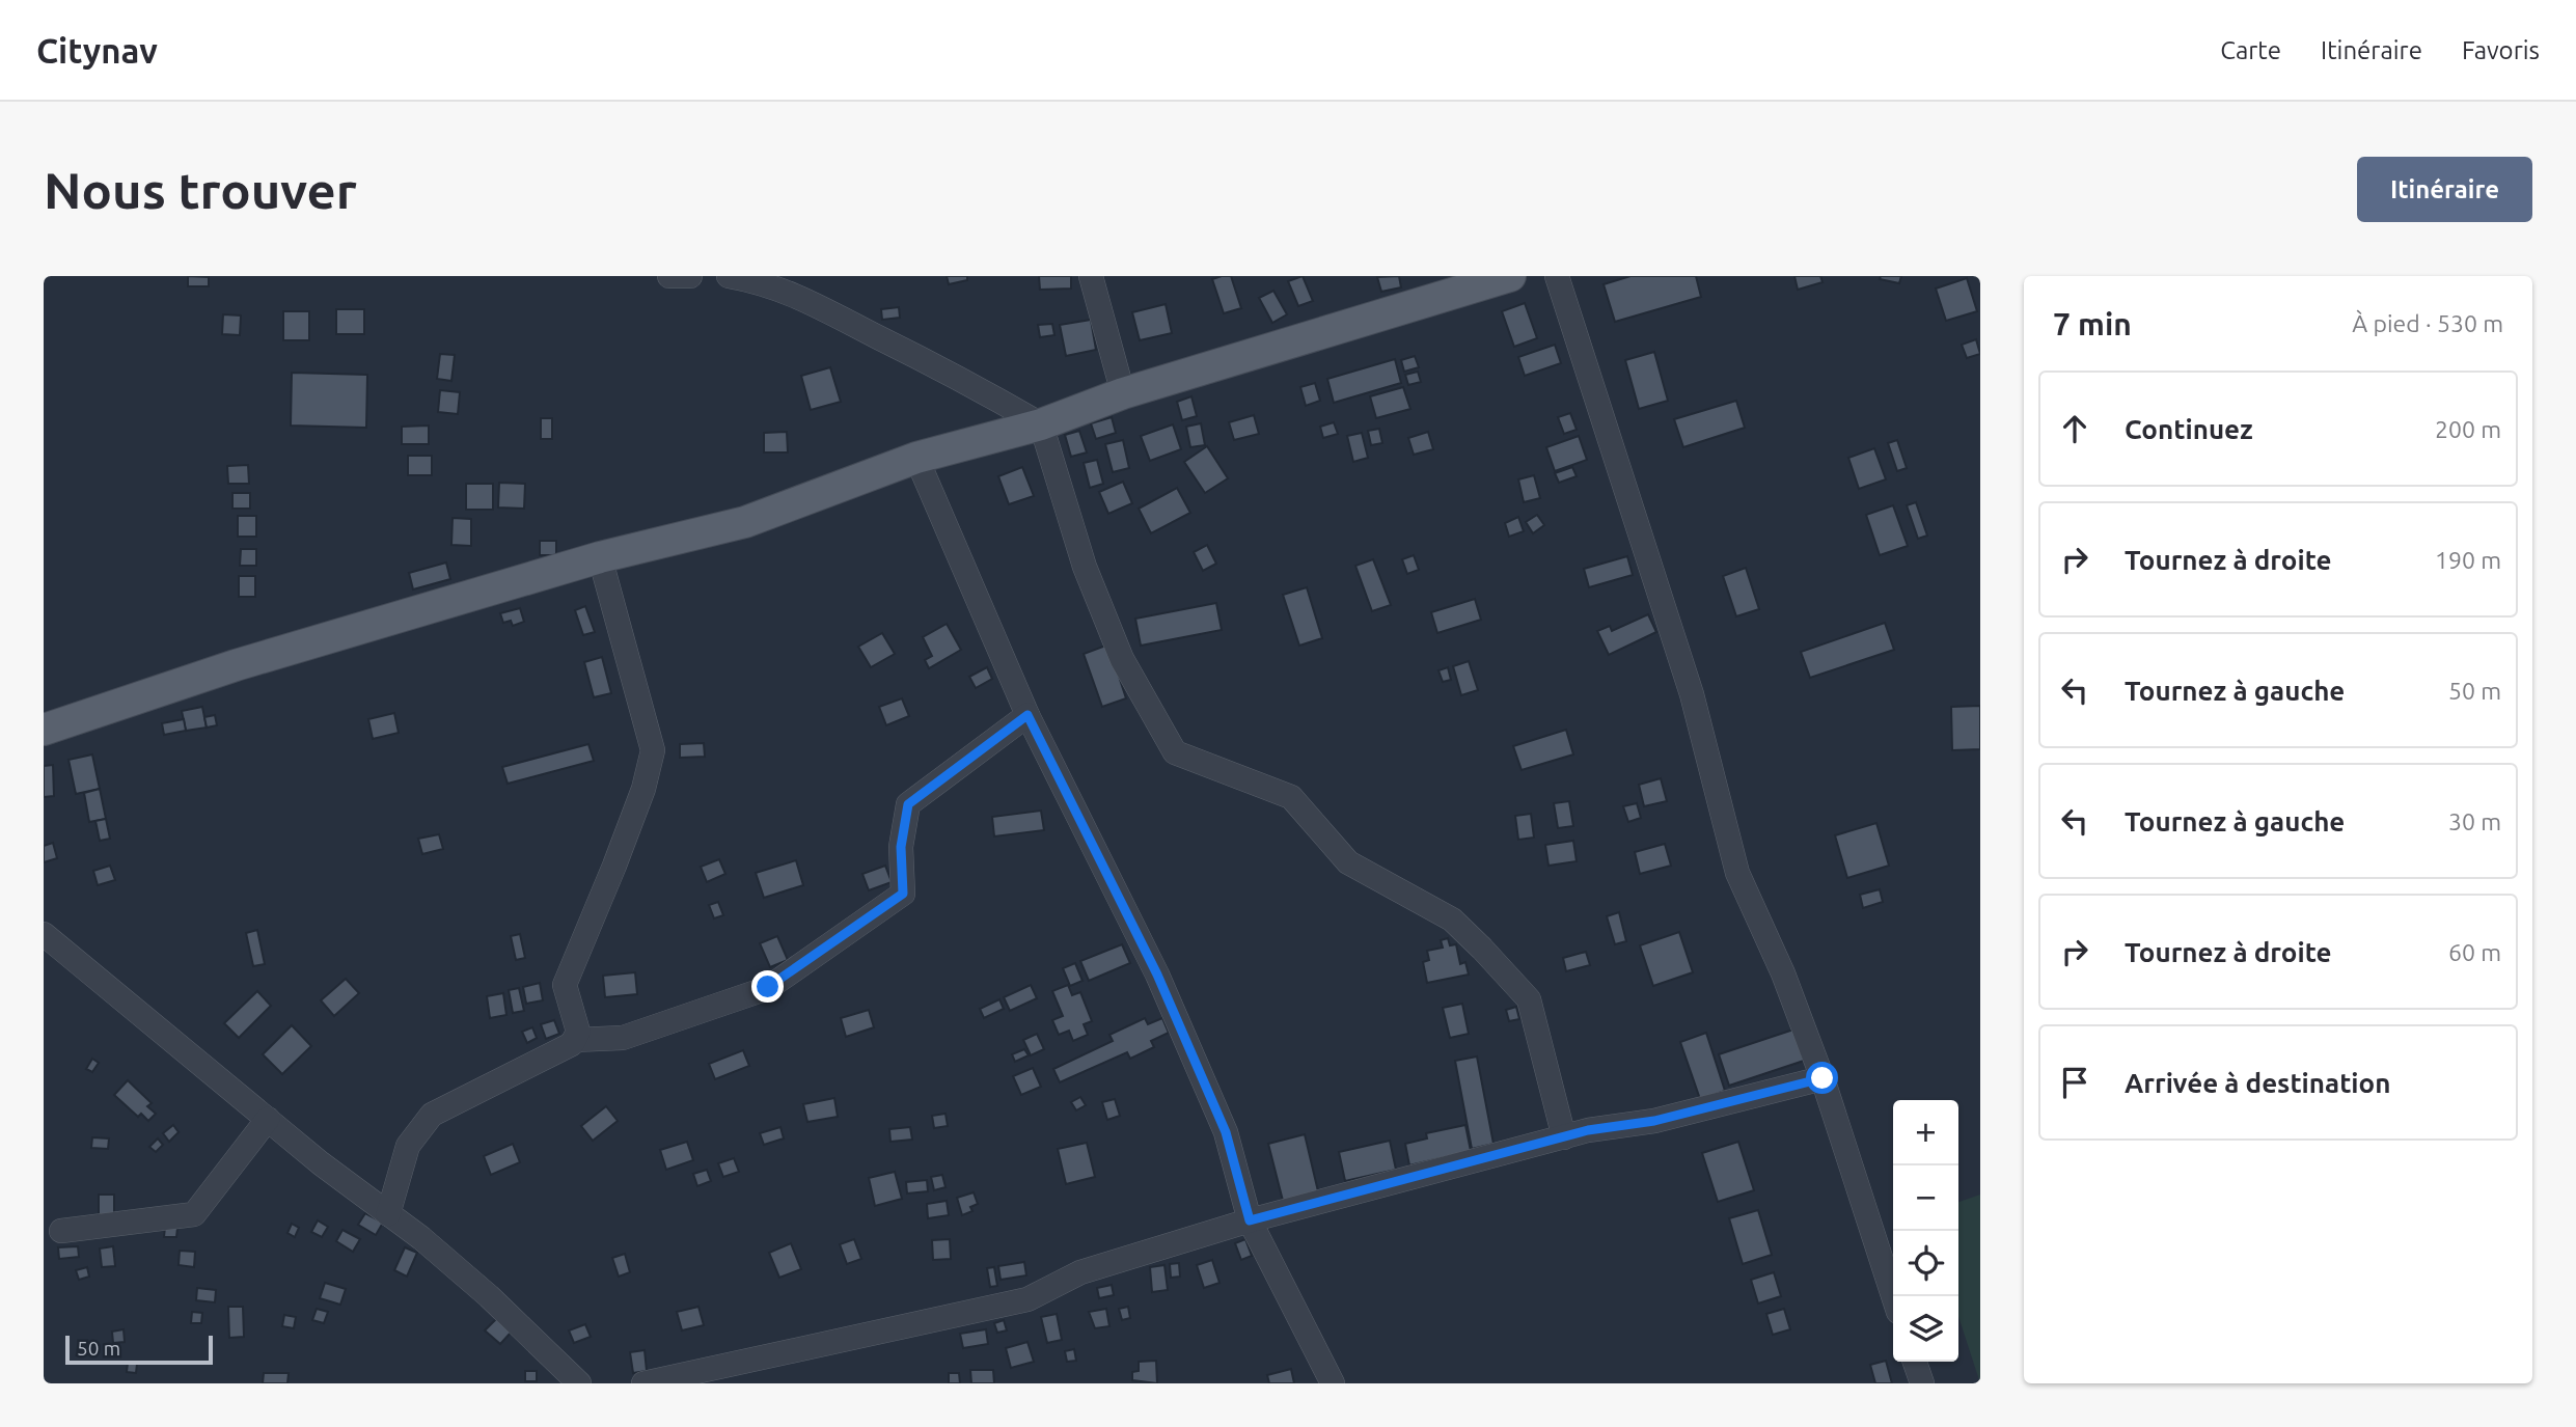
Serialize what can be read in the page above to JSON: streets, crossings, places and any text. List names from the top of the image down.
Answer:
{
  "scale_bar": "50 m",
  "page": {
    "header": "Citynav",
    "nav": ["Carte", "Itinéraire", "Favoris"],
    "buttons": "Itinéraire",
    "title": "Nous trouver",
    "heading": ["7 min", "À pied · 530 m"],
    "list": [
      ["Continuez", "200 m"],
      ["Tournez à droite", "190 m"],
      ["Tournez à gauche", "50 m"],
      ["Tournez à gauche", "30 m"],
      ["Tournez à droite", "60 m"],
      "Arrivée à destination"
    ],
    "map_buttons": ["+", "−"],
    "scale": "50 m"
  }
}
